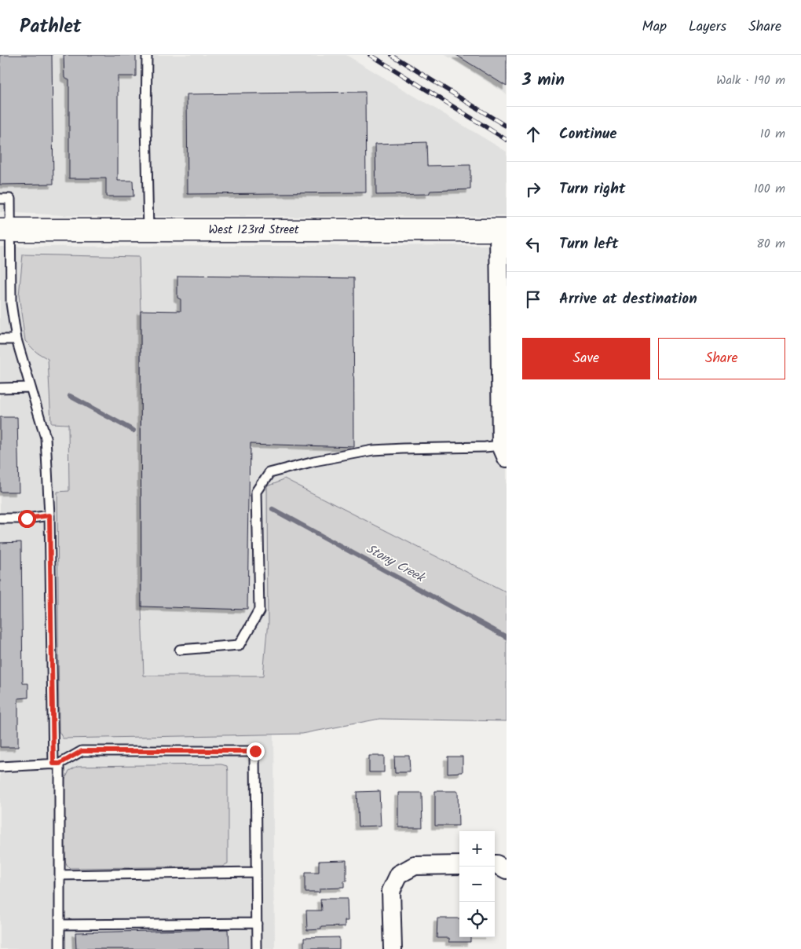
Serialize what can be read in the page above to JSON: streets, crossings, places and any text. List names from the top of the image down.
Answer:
{
  "streets": {
    "street": ["West 123rd Street"]
  },
  "water": ["Stony Creek"],
  "page": {
    "header": "Pathlet",
    "nav": ["Map", "Layers", "Share"],
    "heading": ["3 min", "Walk · 190 m"],
    "list": [
      ["Continue", "10 m"],
      ["Turn right", "100 m"],
      ["Turn left", "80 m"],
      "Arrive at destination"
    ],
    "buttons": ["Save", "Share"],
    "map_buttons": ["+", "−"]
  }
}
